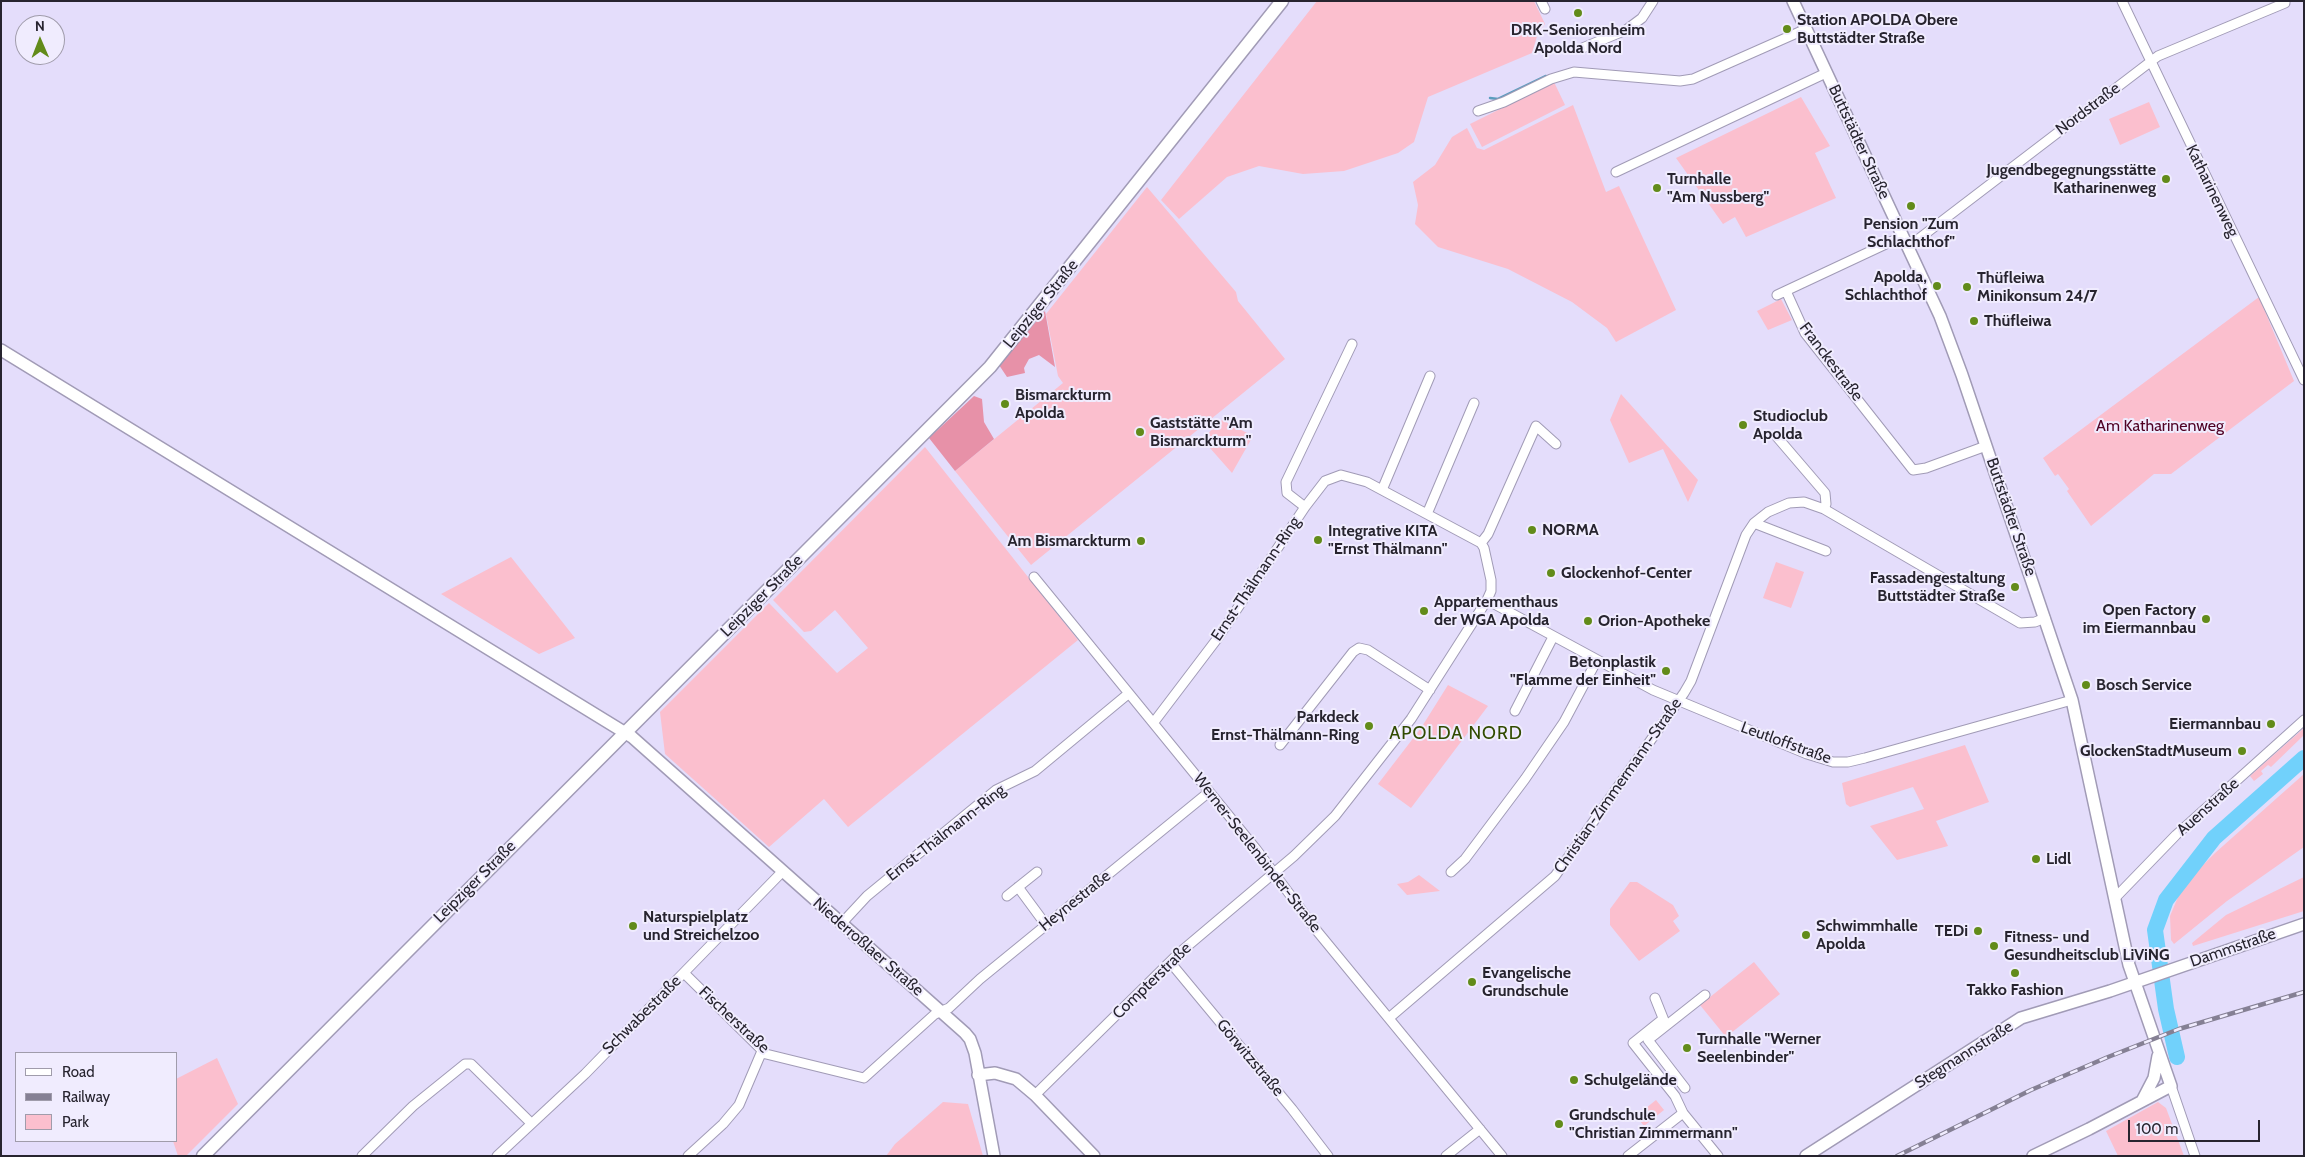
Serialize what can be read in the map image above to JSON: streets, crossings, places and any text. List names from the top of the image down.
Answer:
{
  "streets": {
    "main road": [
      "Buttstädter Straße",
      "Leipziger Straße",
      "Niederroßlaer Straße",
      "Dammstraße",
      "Stegmannstraße"
    ],
    "street": [
      "Nordstraße",
      "Katharinenweg",
      "Franckestraße",
      "Ernst-Thälmann-Ring",
      "Leutloffstraße",
      "Christian-Zimmermann-Straße",
      "Auenstraße",
      "Werner-Seelenbinder-Straße",
      "Heynestraße",
      "Compterstraße",
      "Schwabestraße",
      "Fischerstraße",
      "Görwitzstraße"
    ]
  },
  "crossings": [
    ["Nordstraße", "Buttstädter Straße"],
    ["Nordstraße", "Katharinenweg"],
    ["Buttstädter Straße", "Franckestraße"],
    ["Buttstädter Straße", "Leutloffstraße"],
    ["Buttstädter Straße", "Christian-Zimmermann-Straße"],
    ["Buttstädter Straße", "Auenstraße"],
    ["Buttstädter Straße", "Dammstraße"],
    ["Buttstädter Straße", "Stegmannstraße"],
    ["Leipziger Straße", "Niederroßlaer Straße"],
    ["Ernst-Thälmann-Ring", "Werner-Seelenbinder-Straße"],
    ["Ernst-Thälmann-Ring", "Niederroßlaer Straße"],
    ["Leutloffstraße", "Christian-Zimmermann-Straße"],
    ["Christian-Zimmermann-Straße", "Werner-Seelenbinder-Straße"],
    ["Werner-Seelenbinder-Straße", "Heynestraße"],
    ["Werner-Seelenbinder-Straße", "Compterstraße"],
    ["Heynestraße", "Niederroßlaer Straße"],
    ["Heynestraße", "Fischerstraße"],
    ["Niederroßlaer Straße", "Schwabestraße"],
    ["Niederroßlaer Straße", "Fischerstraße"],
    ["Dammstraße", "Stegmannstraße"],
    ["Compterstraße", "Görwitzstraße"],
    ["Schwabestraße", "Fischerstraße"]
  ],
  "districts": ["APOLDA NORD"],
  "parks": ["Am Katharinenweg"],
  "places": [
    "DRK-Seniorenheim Apolda Nord",
    "Station APOLDA Obere Buttstädter Straße",
    "Jugendbegegnungsstätte Katharinenweg",
    "Turnhalle \"Am Nussberg\"",
    "Pension \"Zum Schlachthof\"",
    "Apolda, Schlachthof",
    "Thüfleiwa Minikonsum 24/7",
    "Thüfleiwa",
    "Bismarckturm Apolda",
    "Studioclub Apolda",
    "Gaststätte \"Am Bismarckturm\"",
    "NORMA",
    "Integrative KITA \"Ernst Thälmann\"",
    "Am Bismarckturm",
    "Glockenhof-Center",
    "Fassadengestaltung Buttstädter Straße",
    "Appartementhaus der WGA Apolda",
    "Open Factory im Eiermannbau",
    "Orion-Apotheke",
    "Betonplastik \"Flamme der Einheit\"",
    "Bosch Service",
    "Eiermannbau",
    "Parkdeck Ernst-Thälmann-Ring",
    "GlockenStadtMuseum",
    "Lidl",
    "Naturspielplatz und Streichelzoo",
    "TEDi",
    "Schwimmhalle Apolda",
    "Fitness- und Gesundheitsclub LiViNG",
    "Takko Fashion",
    "Evangelische Grundschule",
    "Turnhalle \"Werner Seelenbinder\"",
    "Schulgelände",
    "Grundschule \"Christian Zimmermann\""
  ],
  "legend": ["Road", "Railway", "Park"],
  "scale_bar": "100 m",
  "north": "top"
}
